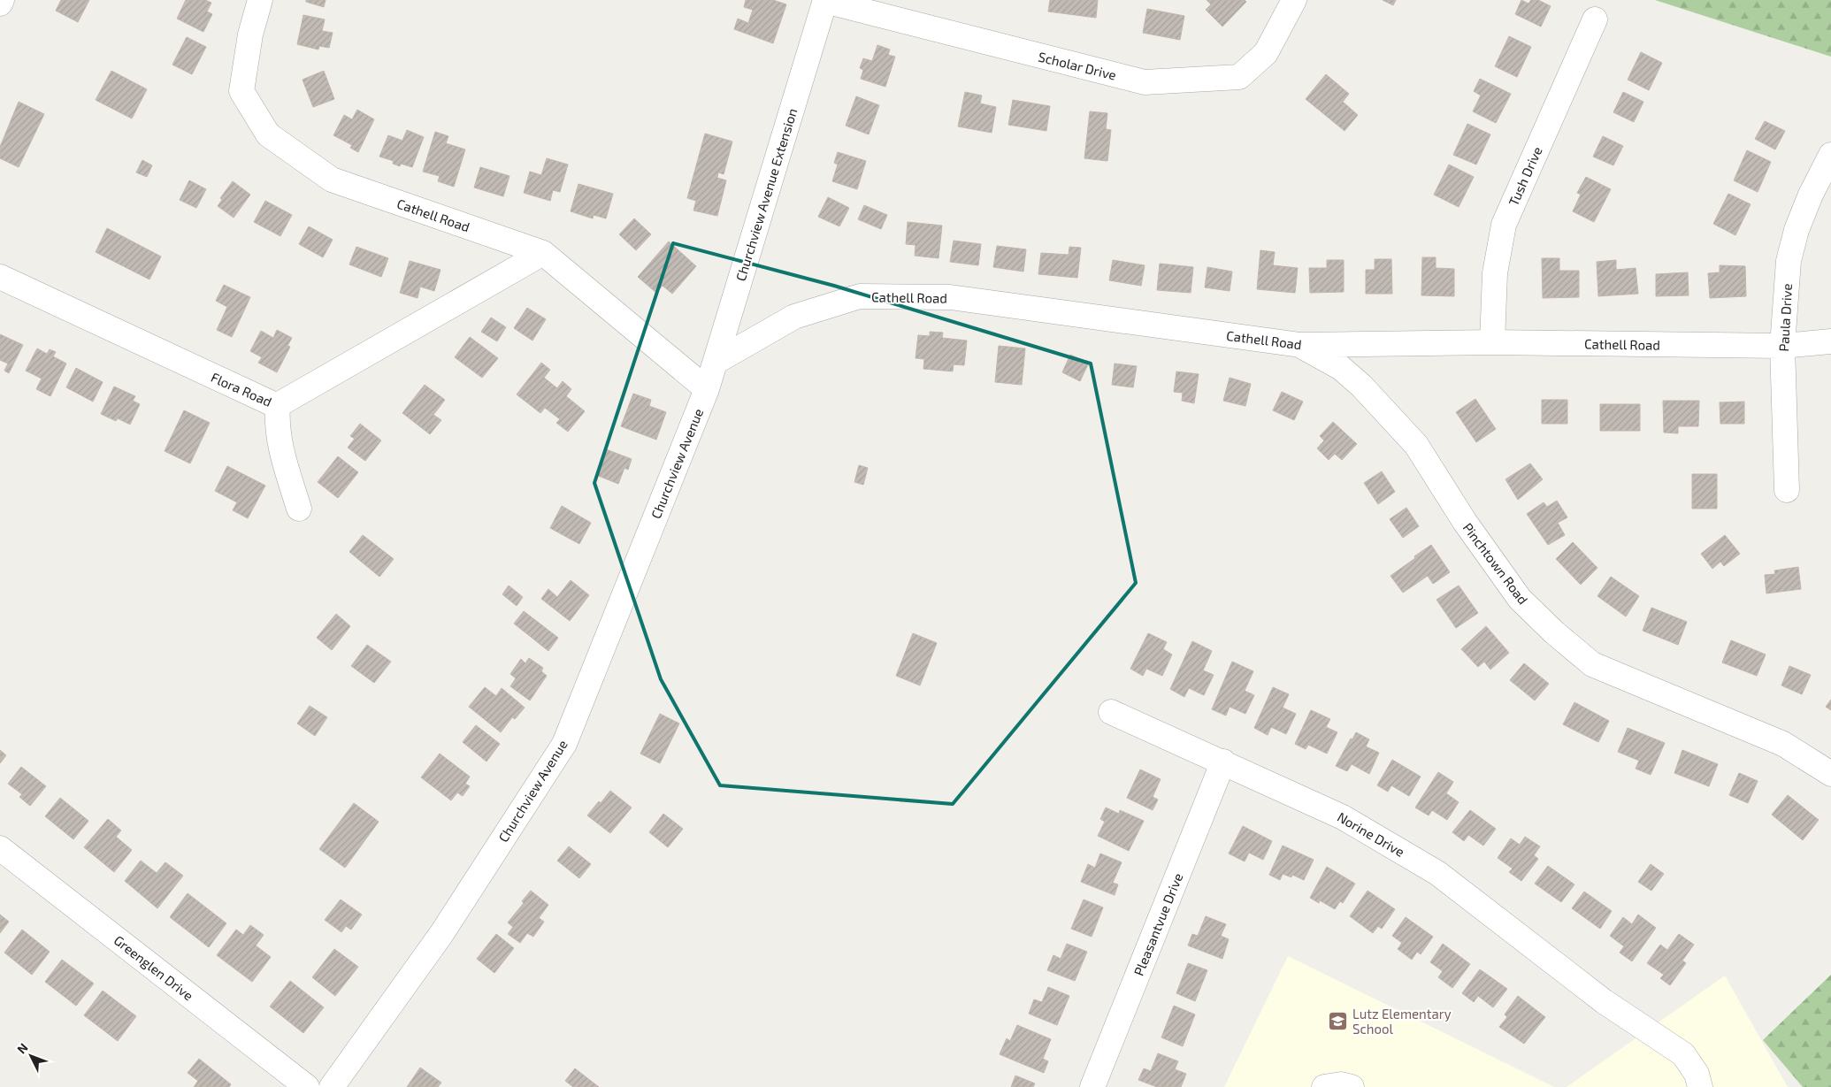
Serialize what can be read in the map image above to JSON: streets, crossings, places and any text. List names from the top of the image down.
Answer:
{
  "streets": {
    "street": [
      "Scholar Drive",
      "Tush Drive",
      "Churchview Avenue Extension",
      "Cathell Road",
      "Paula Drive",
      "Flora Road",
      "Churchview Avenue",
      "Pinchtown Road",
      "Norine Drive",
      "Pleasantvue Drive",
      "Greenglen Drive"
    ]
  },
  "crossings": [
    ["Scholar Drive", "Churchview Avenue Extension"],
    ["Tush Drive", "Cathell Road"],
    ["Churchview Avenue Extension", "Cathell Road"],
    ["Churchview Avenue Extension", "Churchview Avenue"],
    ["Cathell Road", "Paula Drive"],
    ["Cathell Road", "Flora Road"],
    ["Cathell Road", "Churchview Avenue"],
    ["Cathell Road", "Pinchtown Road"],
    ["Norine Drive", "Pleasantvue Drive"]
  ],
  "places": {
    "school or university": ["Lutz Elementary School"]
  },
  "north": "top left"
}
